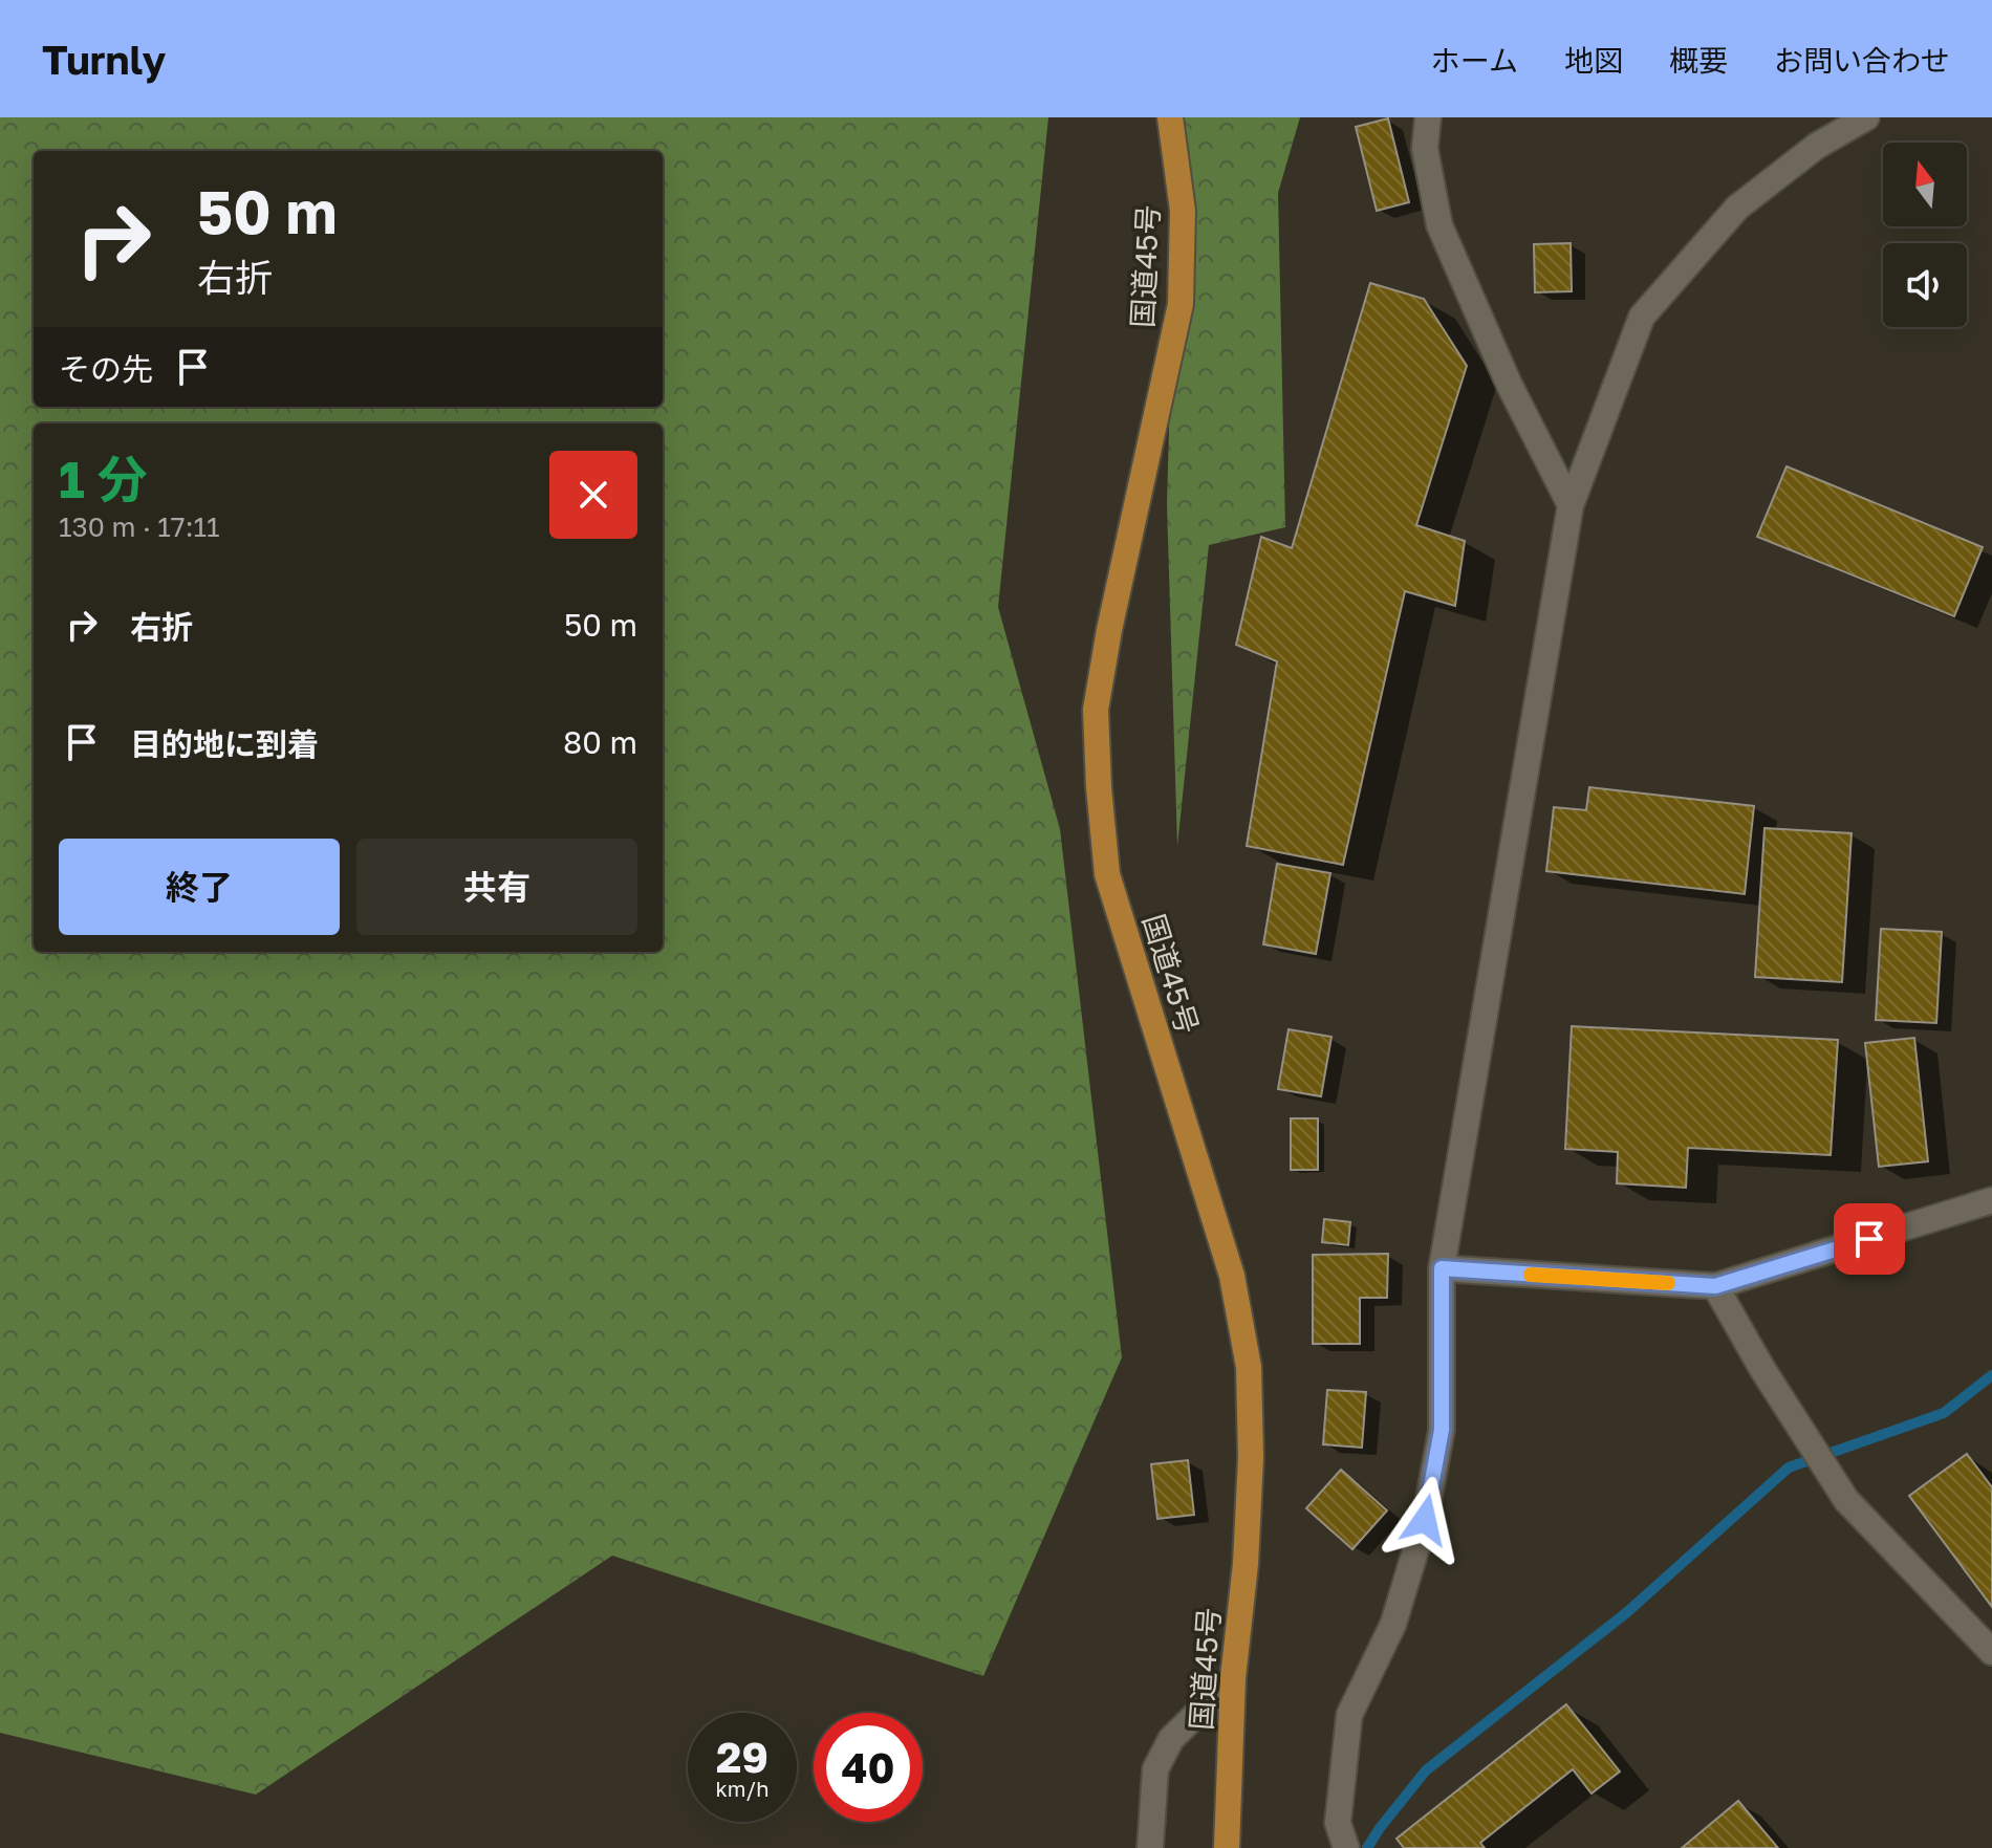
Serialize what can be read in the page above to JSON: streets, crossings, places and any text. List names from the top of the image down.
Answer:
{
  "streets": {
    "highway": ["国道45号"]
  },
  "north": "top",
  "page": {
    "header": "Turnly",
    "nav": [
      "ホーム",
      "地図",
      "概要",
      "お問い合わせ"
    ],
    "turn": ["50 m", "右折"],
    "then": "その先",
    "heading": ["1 分", "130 m · 17:11"],
    "list": [
      {
        "name": "右折",
        "value": "50 m"
      },
      {
        "name": "目的地に到着",
        "value": "80 m"
      }
    ],
    "buttons": ["終了", "共有"],
    "speed": "29 km/h",
    "limit": "40"
  }
}
